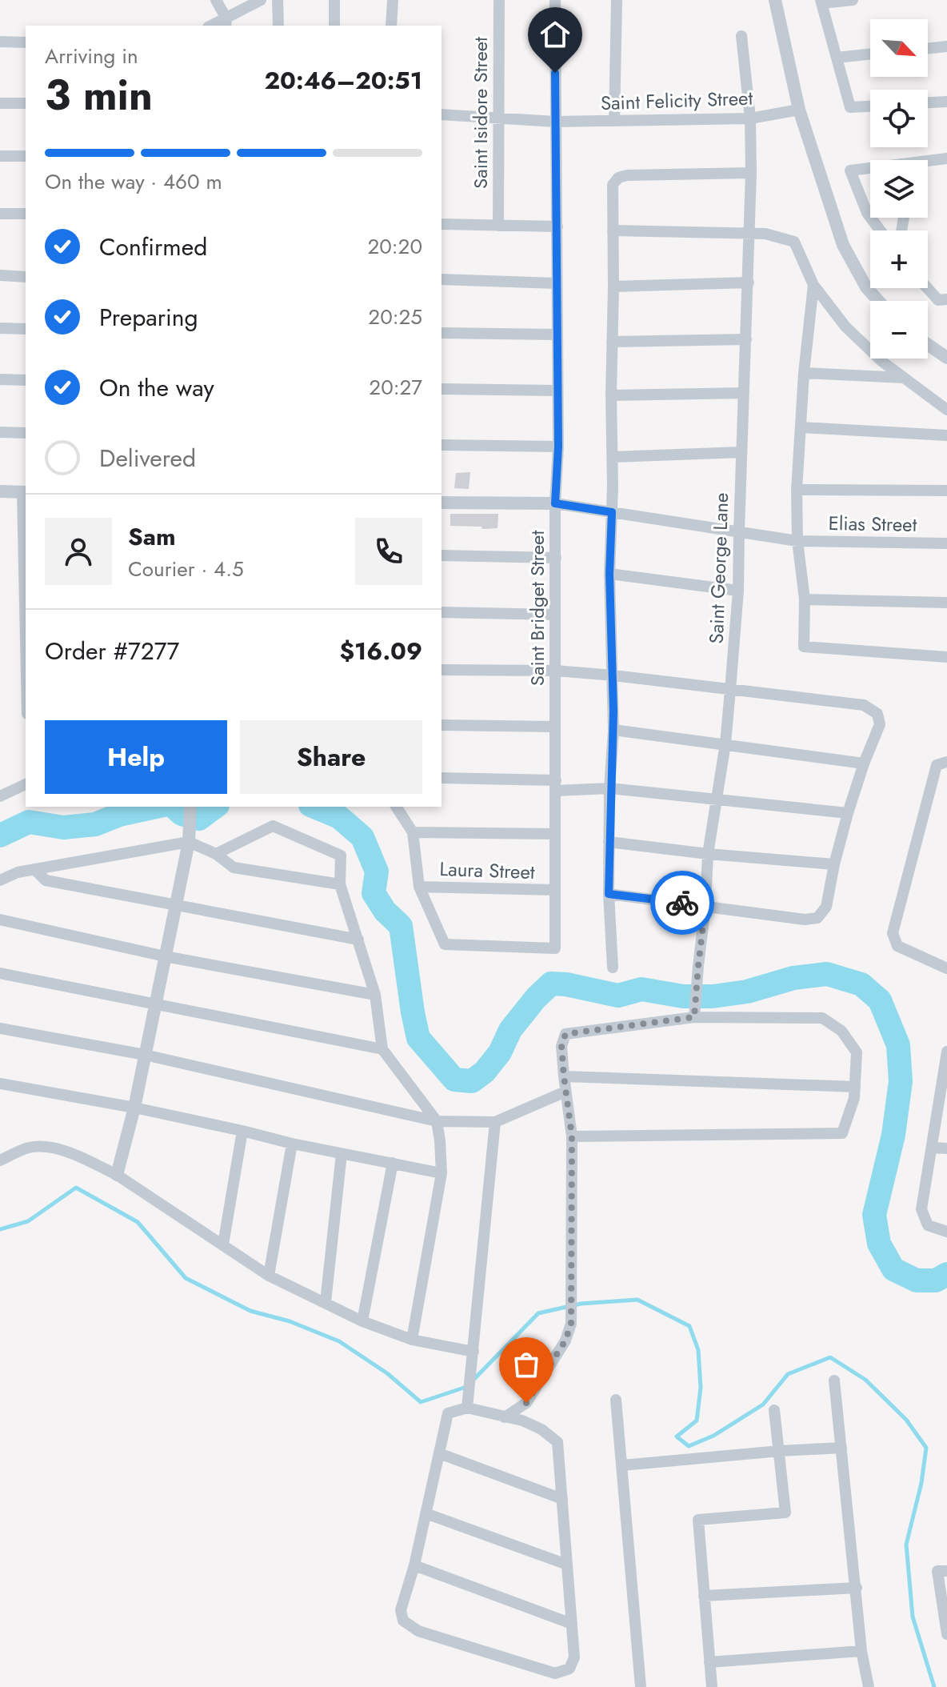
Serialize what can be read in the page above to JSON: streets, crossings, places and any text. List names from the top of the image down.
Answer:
{
  "streets": {
    "street": [
      "Saint Felicity Street",
      "Saint Isidore Street",
      "Elias Street",
      "Saint George Lane",
      "Saint Bridget Street",
      "Laura Street"
    ]
  },
  "crossings": [
    ["Saint Felicity Street", "Saint Isidore Street"],
    ["Saint Felicity Street", "Saint George Lane"],
    ["Saint Felicity Street", "Saint Bridget Street"],
    ["Elias Street", "Saint George Lane"],
    ["Elias Street", "Saint Bridget Street"],
    ["Saint Bridget Street", "Laura Street"]
  ],
  "north": "bottom right",
  "page": {
    "map_buttons": ["+", "−"],
    "heading": ["3 min", "Arriving in", "20:46–20:51"],
    "panel": [
      "Sam",
      "Courier · 4.5",
      "Order #7277",
      "$16.09"
    ],
    "bar": "On the way · 460 m",
    "list": [
      ["Confirmed", "20:20"],
      ["Preparing", "20:25"],
      ["On the way", "20:27"],
      "Delivered"
    ],
    "buttons": ["Help", "Share"]
  }
}
